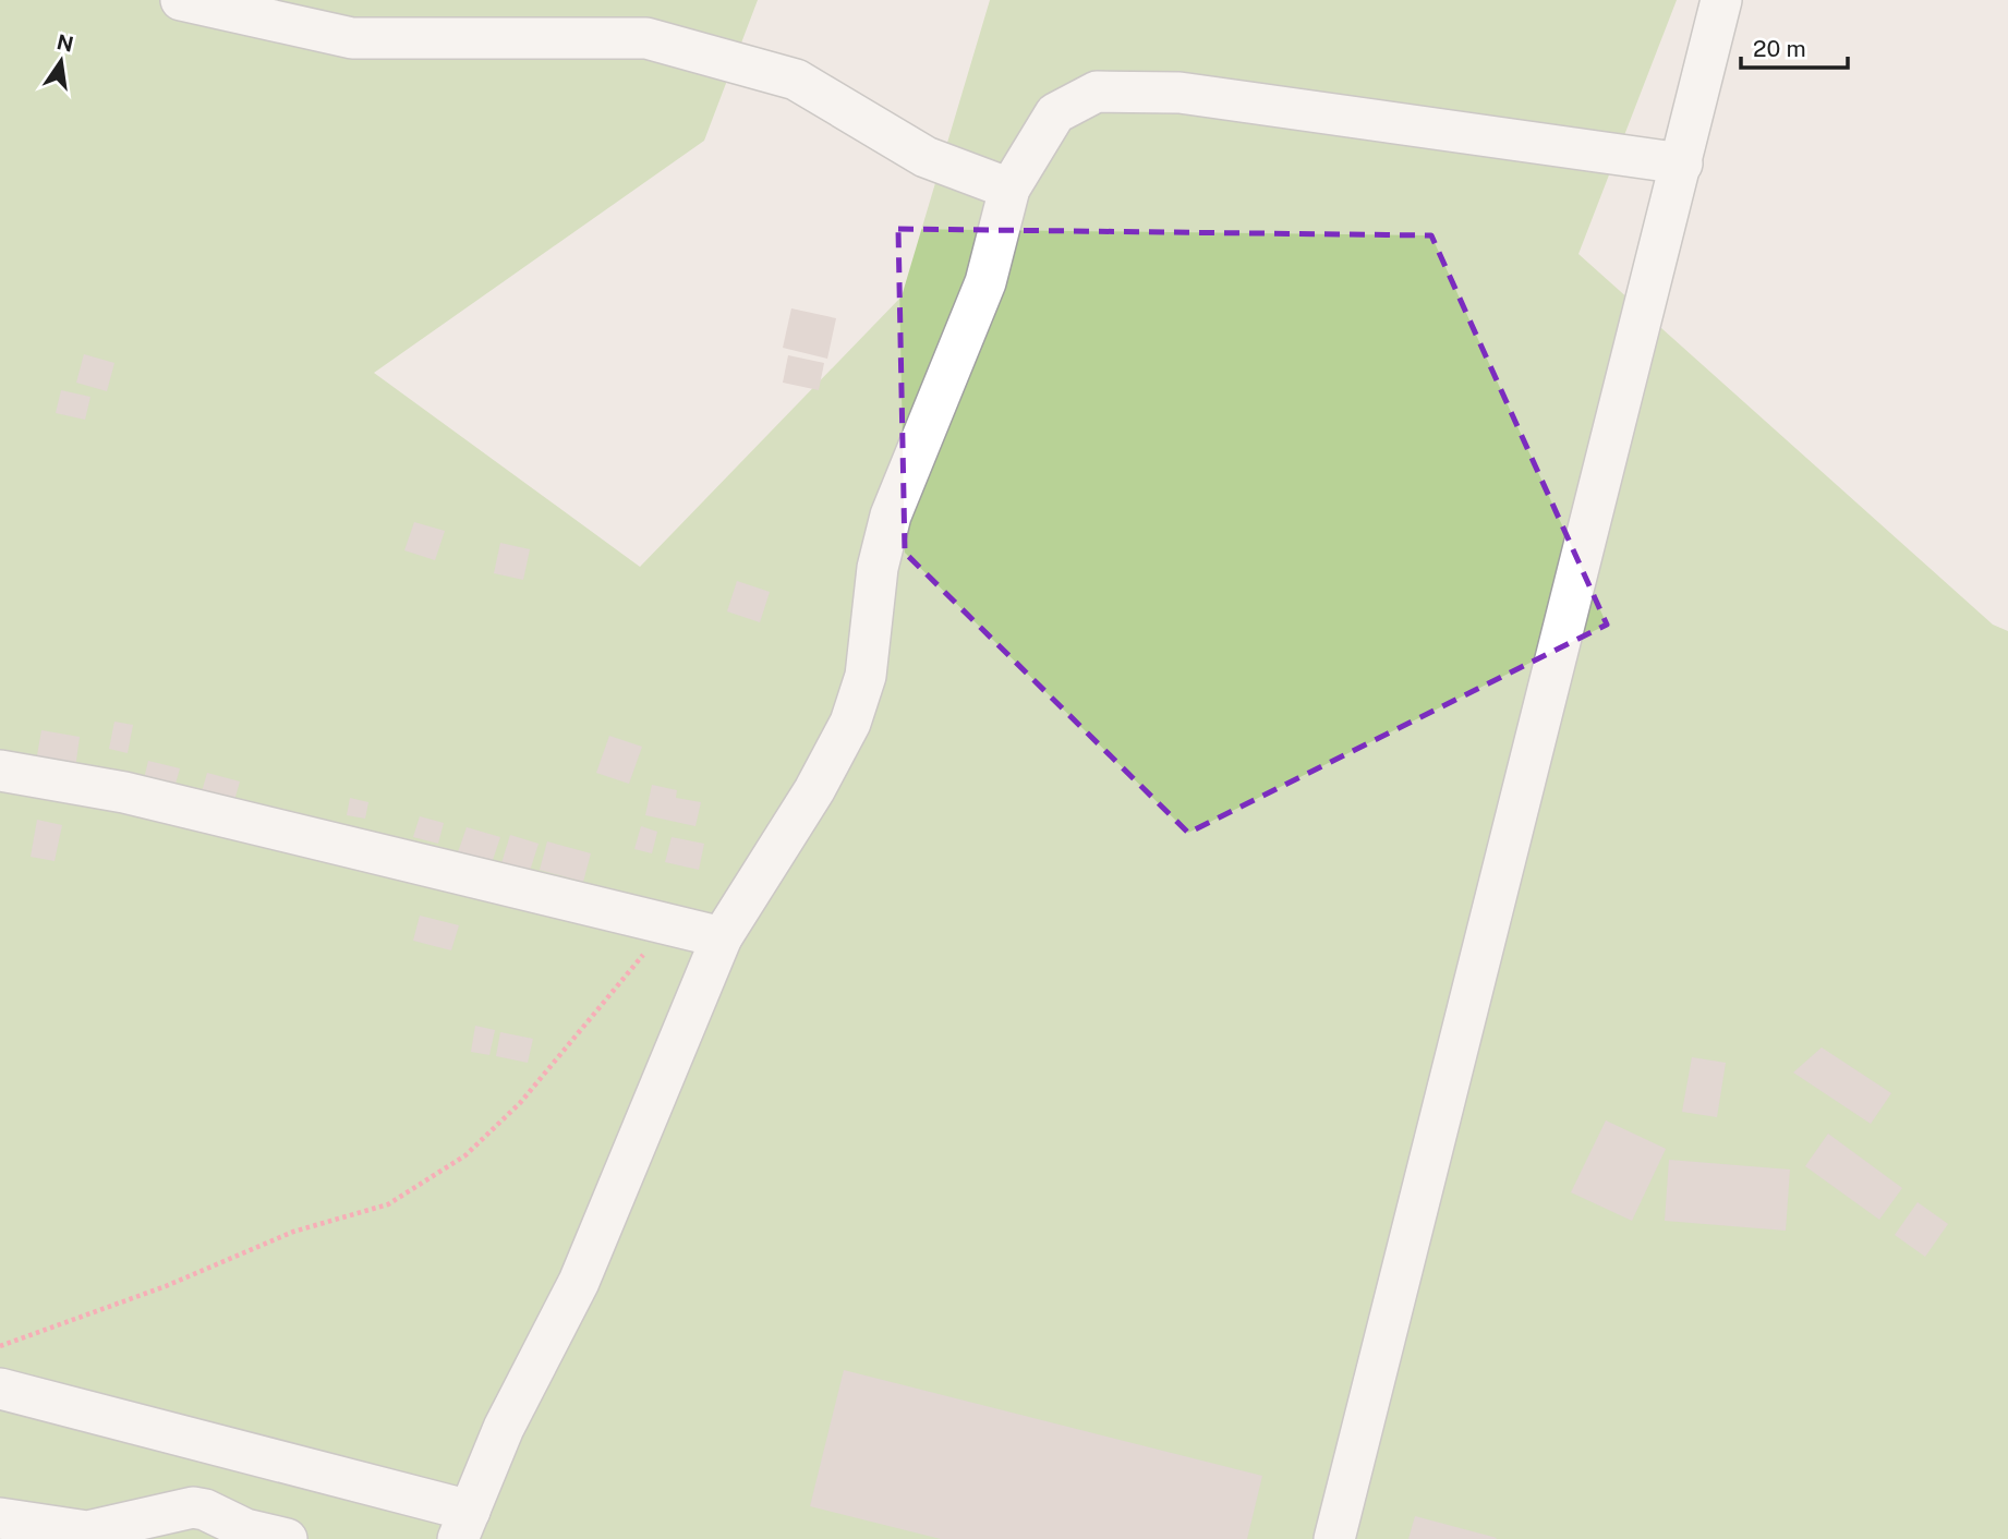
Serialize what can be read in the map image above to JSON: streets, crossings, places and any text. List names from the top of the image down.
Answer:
{
  "scale_bar": "20 m",
  "north": "top"
}
